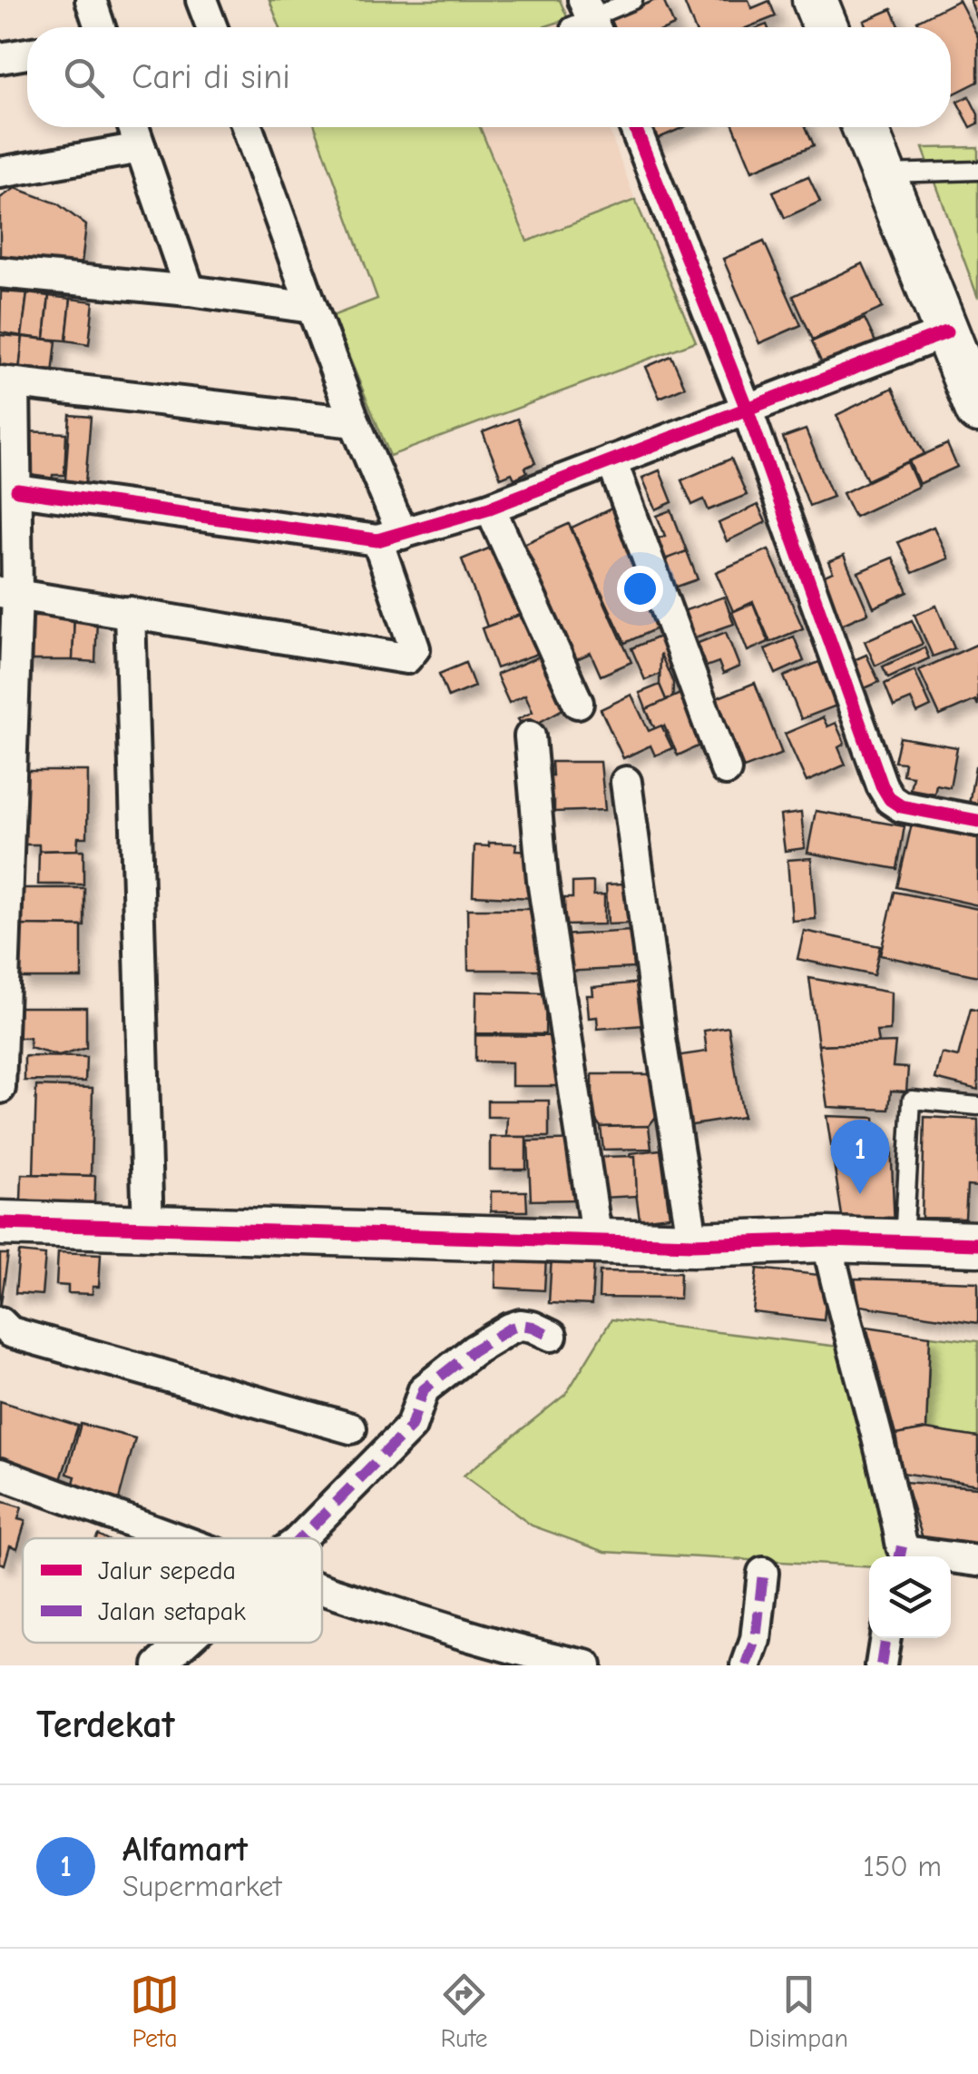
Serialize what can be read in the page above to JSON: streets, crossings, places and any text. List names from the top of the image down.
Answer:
{
  "legend": ["Jalur sepeda", "Jalan setapak"],
  "page": {
    "search": "Cari di sini",
    "pins": "1",
    "heading": "Terdekat",
    "list": [
      {
        "mark": "1",
        "name": "Alfamart",
        "note": "Supermarket",
        "value": "150 m"
      }
    ],
    "nav": ["Peta", "Rute", "Disimpan"]
  }
}
